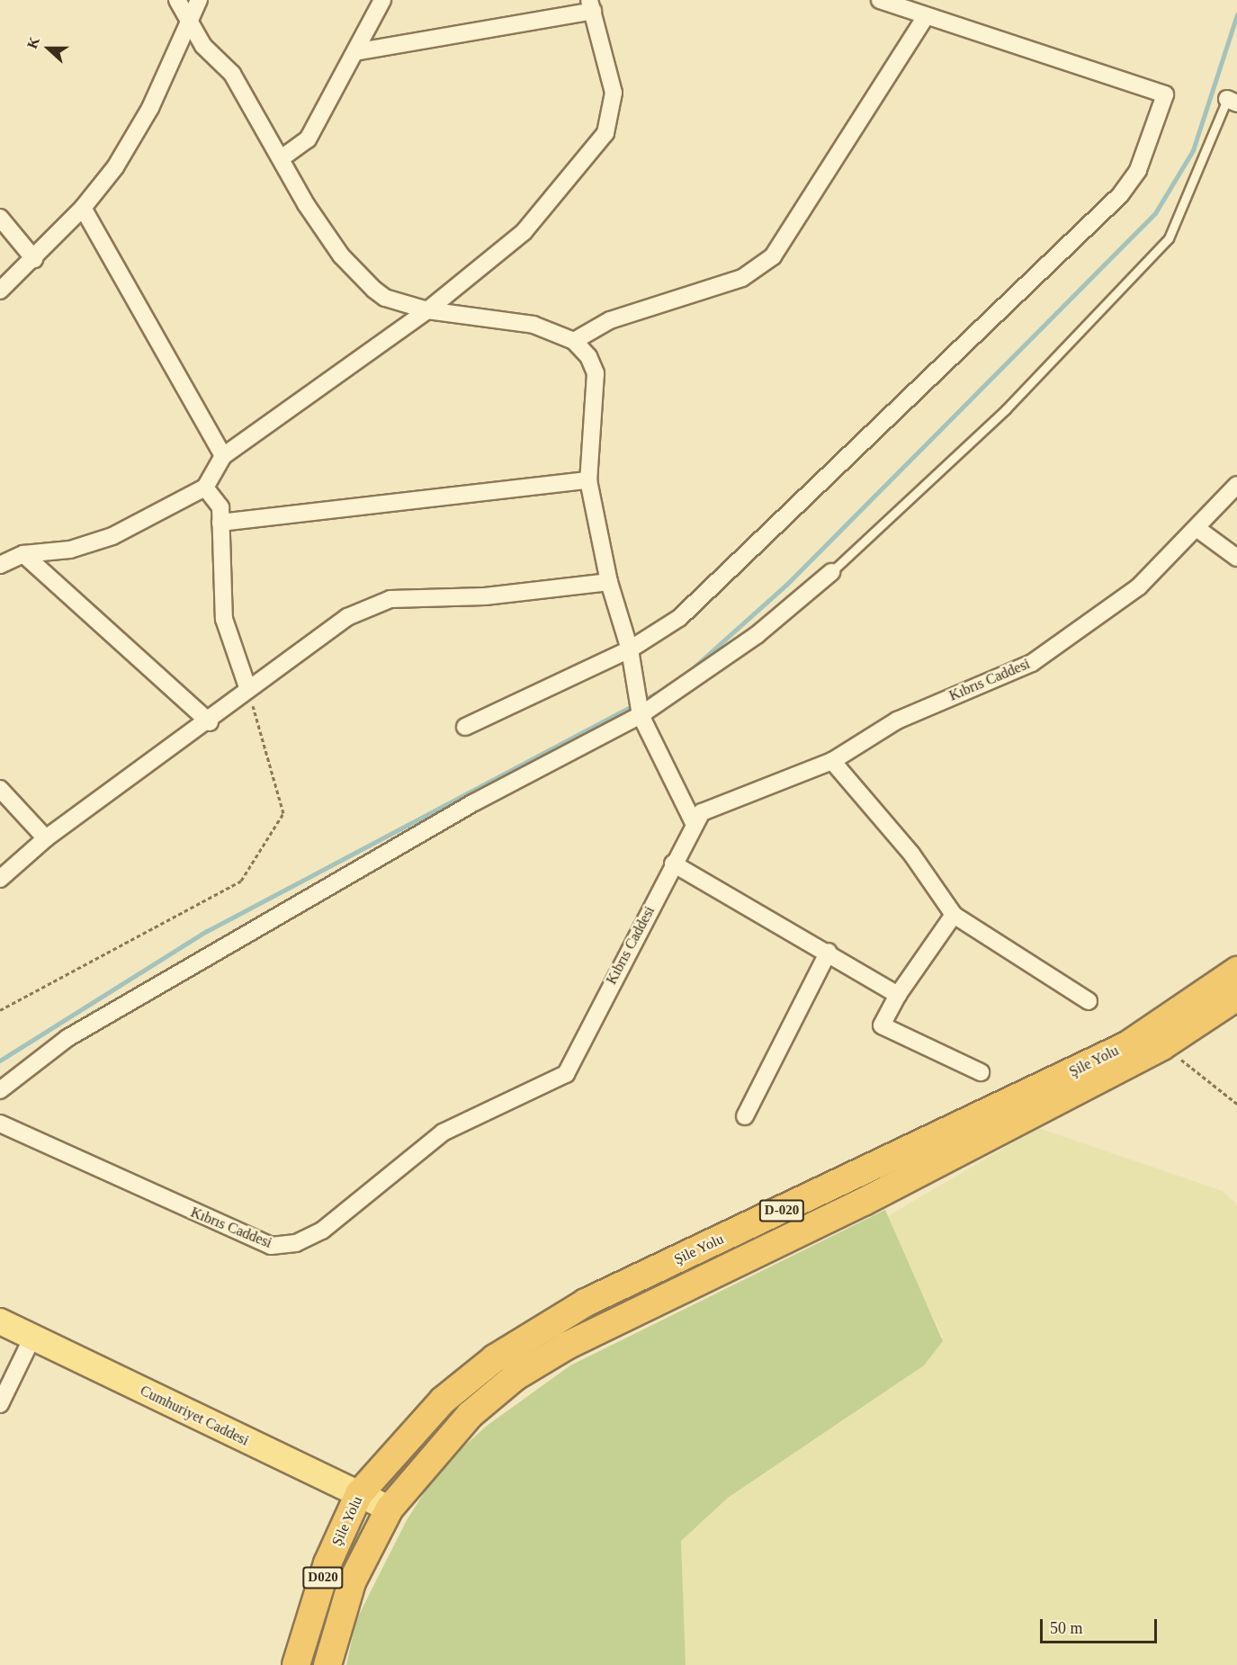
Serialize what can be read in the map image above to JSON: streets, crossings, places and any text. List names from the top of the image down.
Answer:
{
  "streets": {
    "highway": ["Şile Yolu", "D-020", "D020"],
    "main road": ["Cumhuriyet Caddesi"],
    "street": ["Kıbrıs Caddesi"]
  },
  "crossings": [
    ["Şile Yolu", "Cumhuriyet Caddesi"]
  ],
  "scale_bar": "50 m",
  "north": "left"
}
